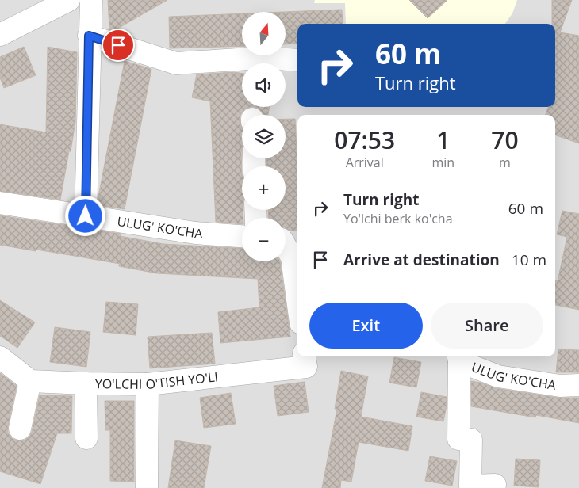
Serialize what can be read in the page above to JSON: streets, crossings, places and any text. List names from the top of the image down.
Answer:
{
  "streets": {
    "street": ["ULUG' KO'CHA", "YO'LCHI O'TISH YO'LI"]
  },
  "north": "top",
  "page": {
    "map_buttons": ["+", "−"],
    "turn": ["60 m", "Turn right"],
    "eta": [
      "07:53",
      "Arrival",
      "1",
      "min",
      "70",
      "m"
    ],
    "list": [
      {
        "name": "Turn right",
        "note": "Yo'lchi berk ko'cha",
        "value": "60 m"
      },
      {
        "name": "Arrive at destination",
        "value": "10 m"
      }
    ],
    "buttons": ["Exit", "Share"]
  }
}
